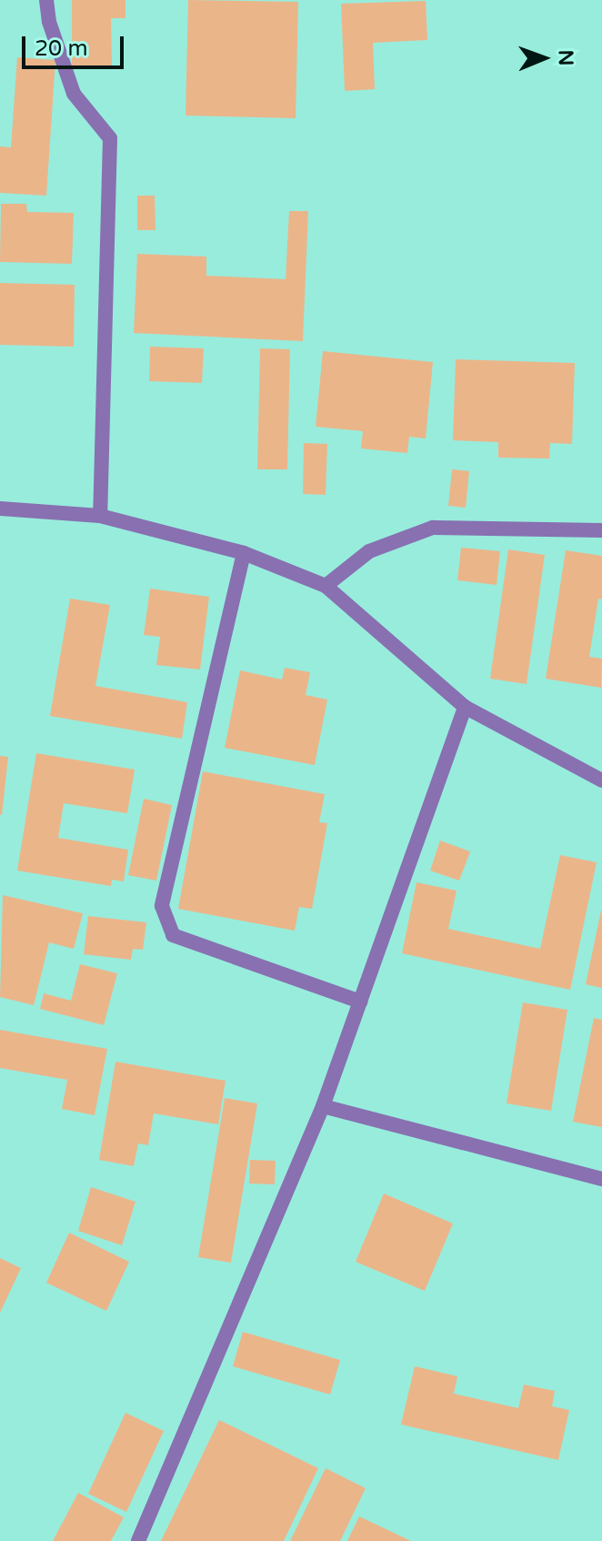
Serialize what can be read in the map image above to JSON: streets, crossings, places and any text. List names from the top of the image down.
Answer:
{
  "scale_bar": "20 m",
  "north": "right"
}
